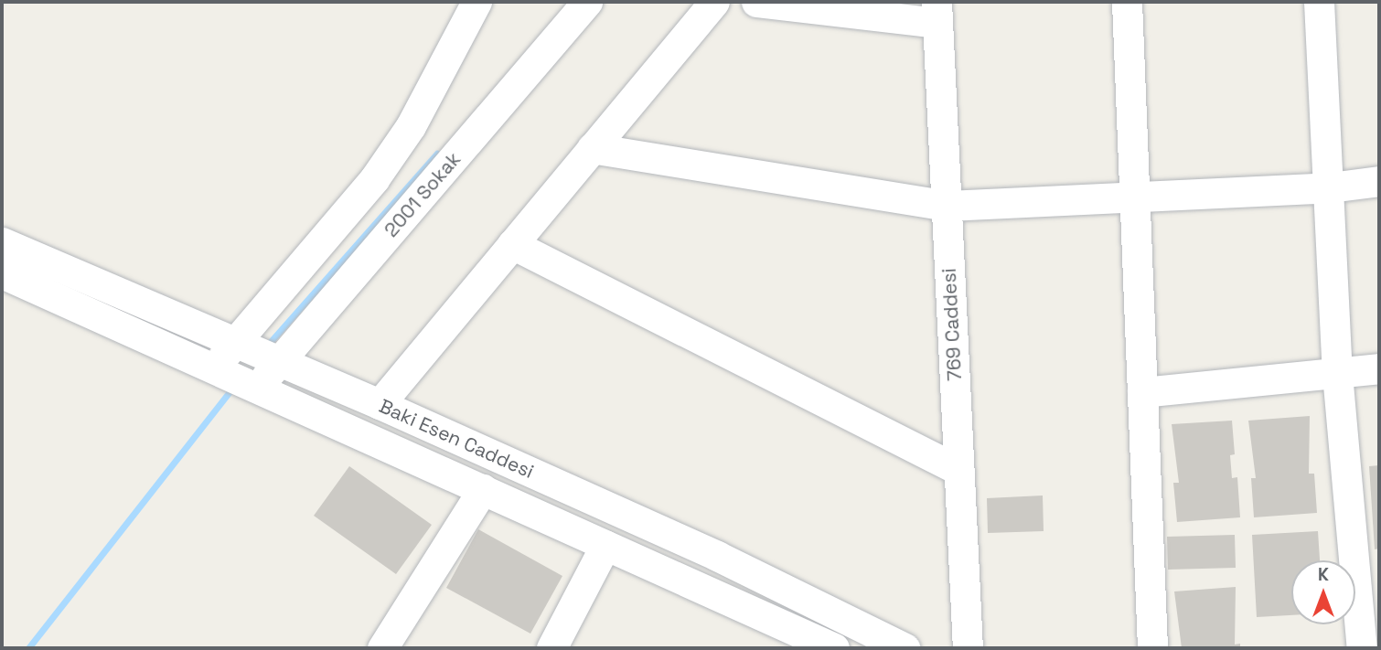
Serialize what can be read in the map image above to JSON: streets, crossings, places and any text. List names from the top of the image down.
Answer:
{
  "streets": {
    "street": ["2001 Sokak", "769 Caddesi", "Baki Esen Caddesi"]
  },
  "crossings": [
    ["2001 Sokak", "Baki Esen Caddesi"]
  ],
  "north": "top"
}
